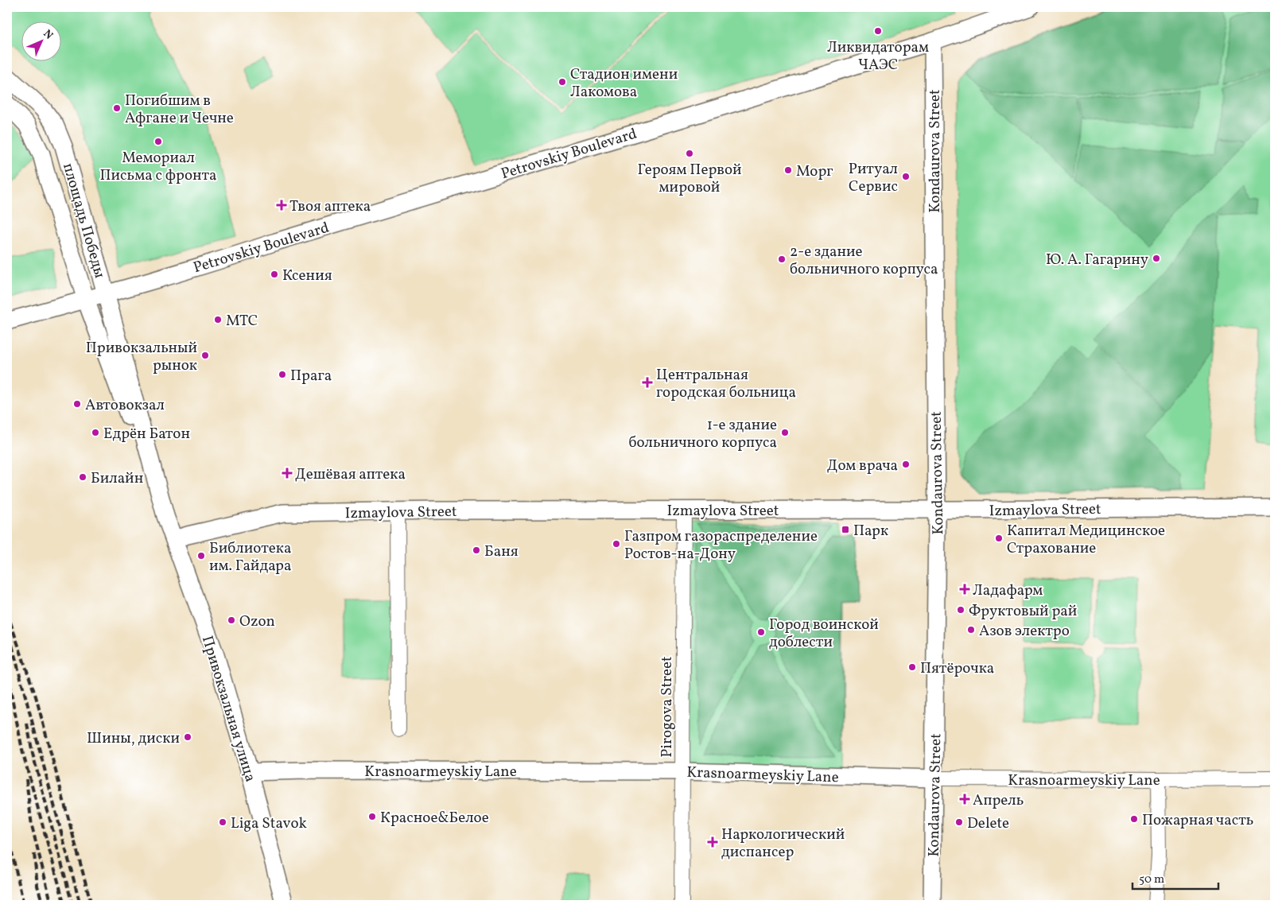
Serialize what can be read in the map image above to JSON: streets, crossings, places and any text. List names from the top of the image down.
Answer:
{
  "streets": {
    "street": [
      "Kondaurova Street",
      "Petrovskiy Boulevard",
      "площадь Победы",
      "Izmaylova Street",
      "Pirogova Street",
      "Привокзальная улица",
      "Krasnoarmeyskiy Lane"
    ]
  },
  "crossings": [
    ["Kondaurova Street", "Petrovskiy Boulevard"],
    ["Kondaurova Street", "Izmaylova Street"],
    ["Kondaurova Street", "Krasnoarmeyskiy Lane"],
    ["Petrovskiy Boulevard", "площадь Победы"],
    ["Petrovskiy Boulevard", "Привокзальная улица"],
    ["площадь Победы", "Привокзальная улица"],
    ["Izmaylova Street", "Pirogova Street"],
    ["Izmaylova Street", "Привокзальная улица"],
    ["Pirogova Street", "Krasnoarmeyskiy Lane"],
    ["Привокзальная улица", "Krasnoarmeyskiy Lane"]
  ],
  "places": {
    "other": [
      "Ликвидаторам ЧАЭС",
      "Стадион имени Лакомова",
      "Погибшим в Афгане и Чечне",
      "Мемориал Письма с фронта",
      "Героям Первой мировой",
      "Морг",
      "Ритуал Сервис",
      "Ю. А. Гагарину",
      "2-е здание больничного корпуса",
      "Ксения",
      "МТС",
      "Привокзальный рынок",
      "Прага",
      "Автовокзал",
      "Едрён Батон",
      "1-е здание больничного корпуса",
      "Дом врача",
      "Билайн",
      "Капитал Медицинское Страхование",
      "Газпром газораспределение Ростов-на-Дону",
      "Баня",
      "Библиотека им. Гайдара",
      "Фруктовый рай",
      "Ozon",
      "Азов электро",
      "Город воинской доблести",
      "Пятёрочка",
      "Шины, диски",
      "Красное&Белое",
      "Пожарная часть",
      "Liga Stavоk",
      "Delete"
    ],
    "health": [
      "Твоя аптека",
      "Центральная городская больница",
      "Дешёвая аптека",
      "Ладафарм",
      "Апрель",
      "Наркологический диспансер"
    ],
    "transit": ["Парк"]
  },
  "scale_bar": "50 m",
  "north": "top right"
}
